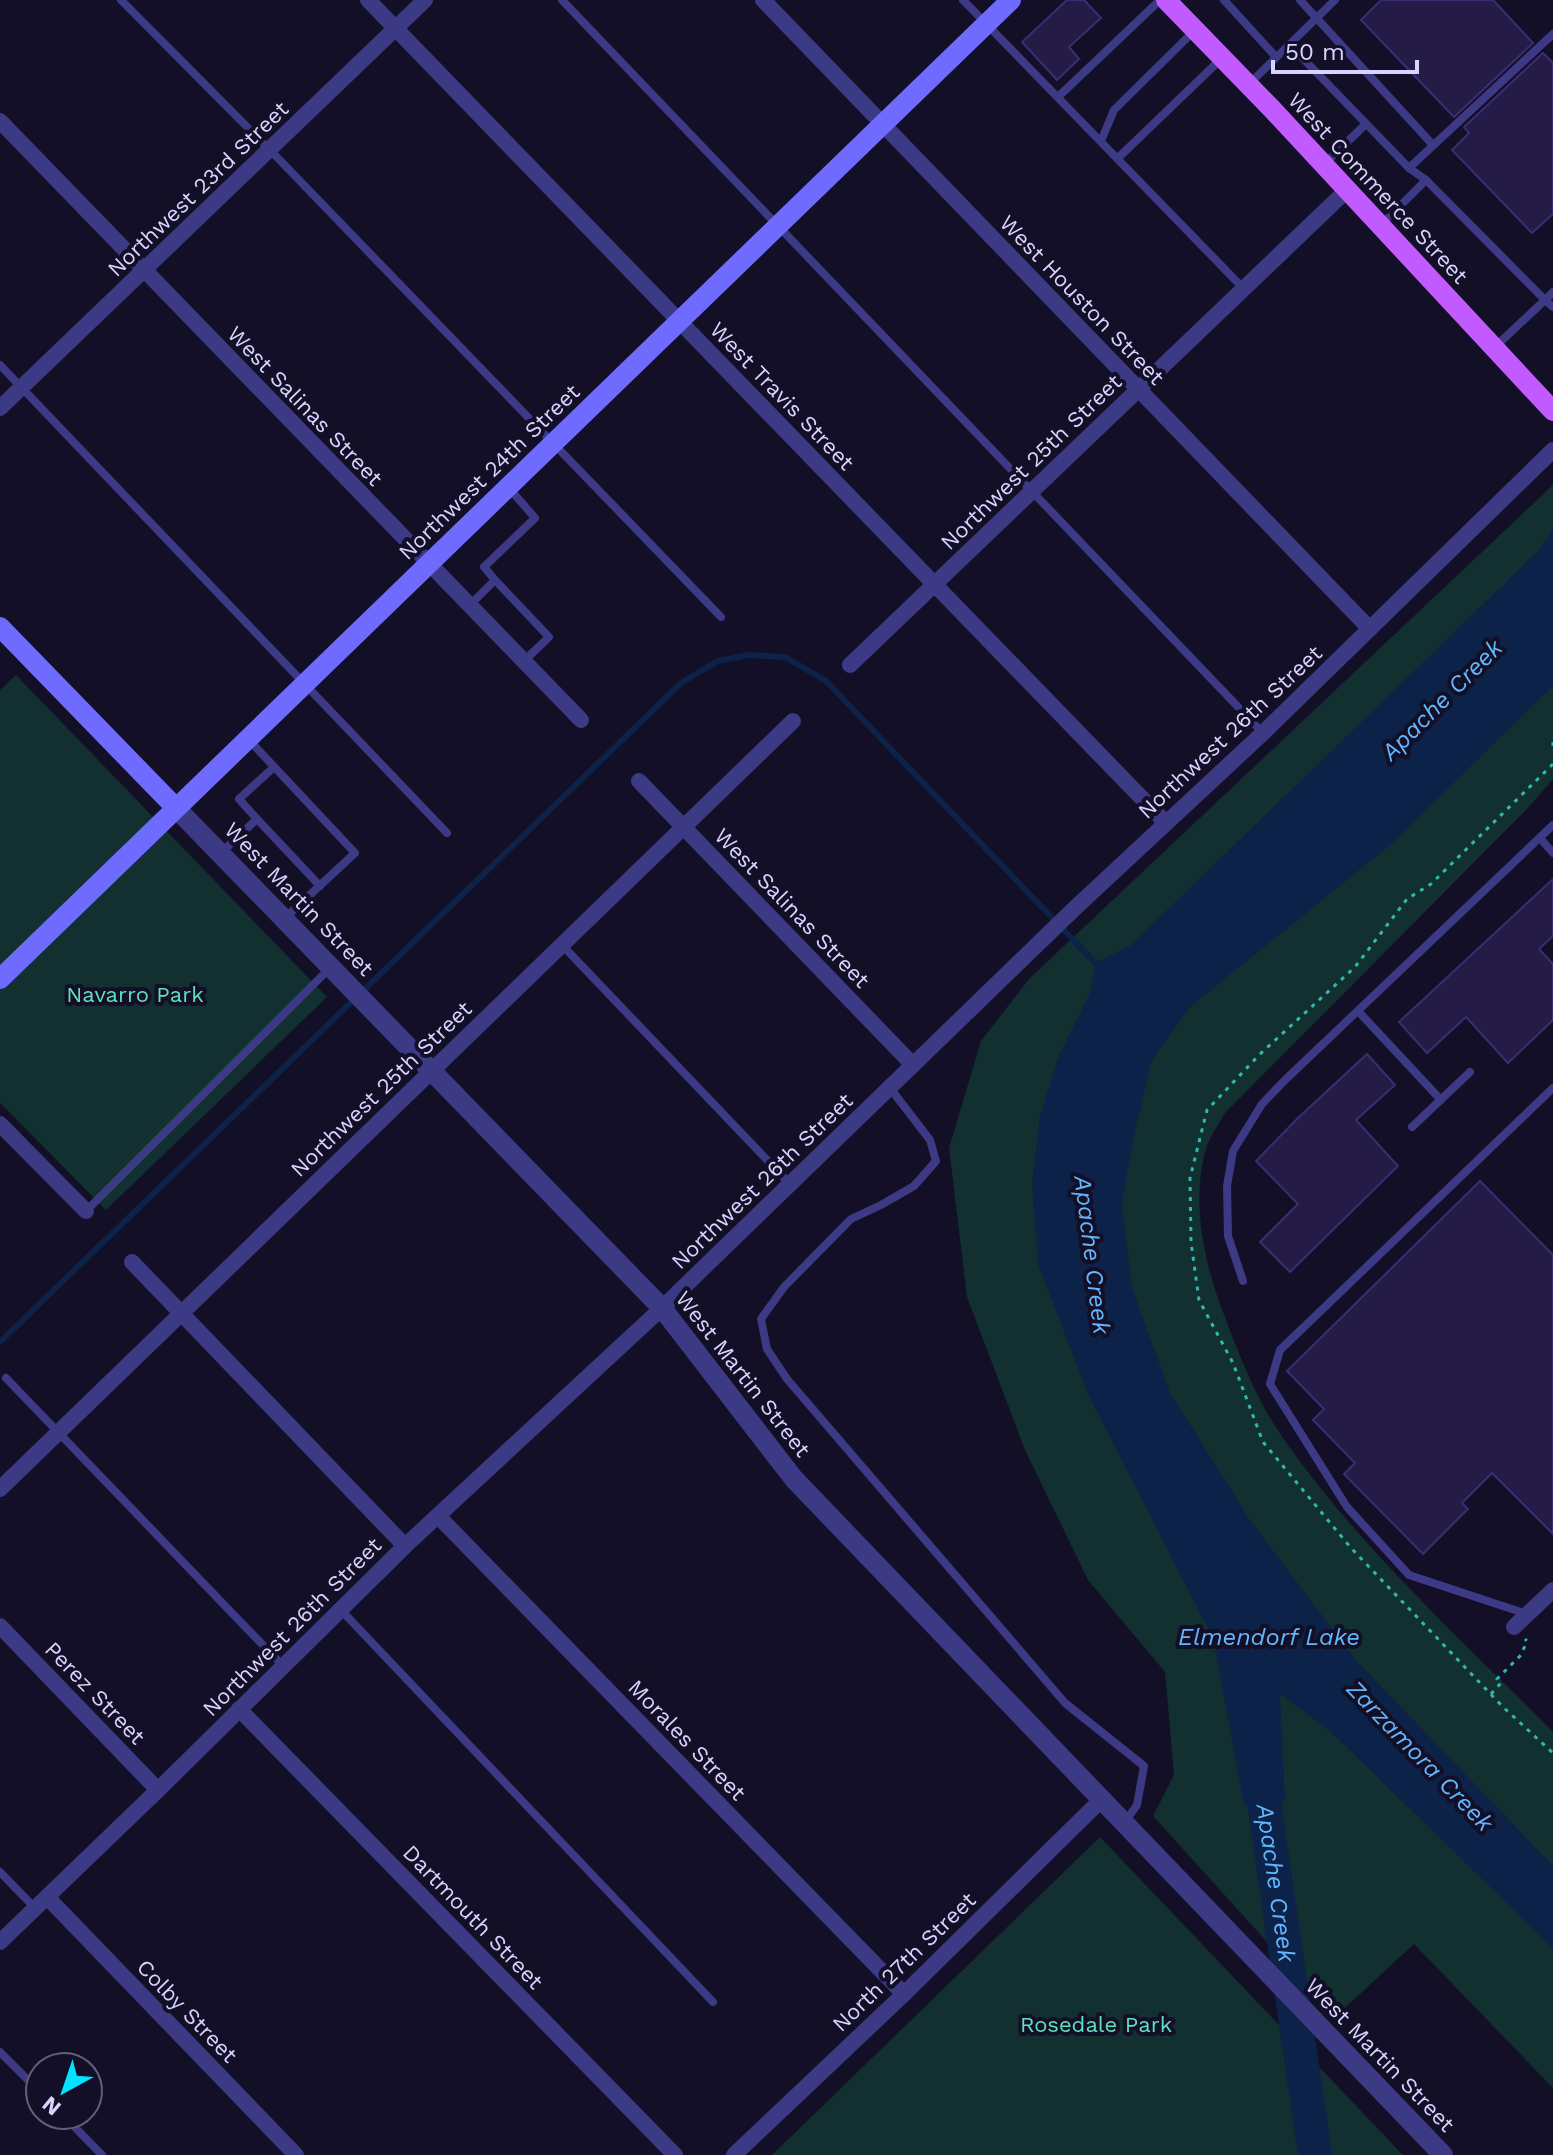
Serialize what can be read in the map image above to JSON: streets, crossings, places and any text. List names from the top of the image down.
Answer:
{
  "streets": {
    "main road": ["West Commerce Street", "Northwest 24th Street", "West Martin Street"],
    "street": [
      "Northwest 23rd Street",
      "West Houston Street",
      "West Travis Street",
      "West Salinas Street",
      "Northwest 25th Street",
      "Northwest 26th Street",
      "Perez Street",
      "Morales Street",
      "Dartmouth Street",
      "North 27th Street",
      "Colby Street"
    ]
  },
  "crossings": [
    ["West Commerce Street", "Northwest 25th Street"],
    ["Northwest 23rd Street", "West Travis Street"],
    ["Northwest 23rd Street", "West Salinas Street"],
    ["West Houston Street", "Northwest 25th Street"],
    ["West Houston Street", "Northwest 24th Street"],
    ["West Houston Street", "Northwest 26th Street"],
    ["West Travis Street", "Northwest 25th Street"],
    ["West Travis Street", "Northwest 24th Street"],
    ["West Travis Street", "Northwest 26th Street"],
    ["West Salinas Street", "Northwest 25th Street"],
    ["West Salinas Street", "Northwest 24th Street"],
    ["West Salinas Street", "Northwest 26th Street"],
    ["Northwest 25th Street", "West Martin Street"],
    ["Northwest 24th Street", "West Martin Street"],
    ["Northwest 26th Street", "West Martin Street"],
    ["Northwest 26th Street", "Perez Street"],
    ["Northwest 26th Street", "Morales Street"],
    ["Northwest 26th Street", "Dartmouth Street"],
    ["Northwest 26th Street", "Colby Street"],
    ["West Martin Street", "North 27th Street"],
    ["Morales Street", "North 27th Street"]
  ],
  "water": ["Apache Creek", "Elmendorf Lake", "Zarzamora Creek"],
  "parks": ["Navarro Park", "Rosedale Park"],
  "scale_bar": "50 m",
  "north": "bottom left"
}
